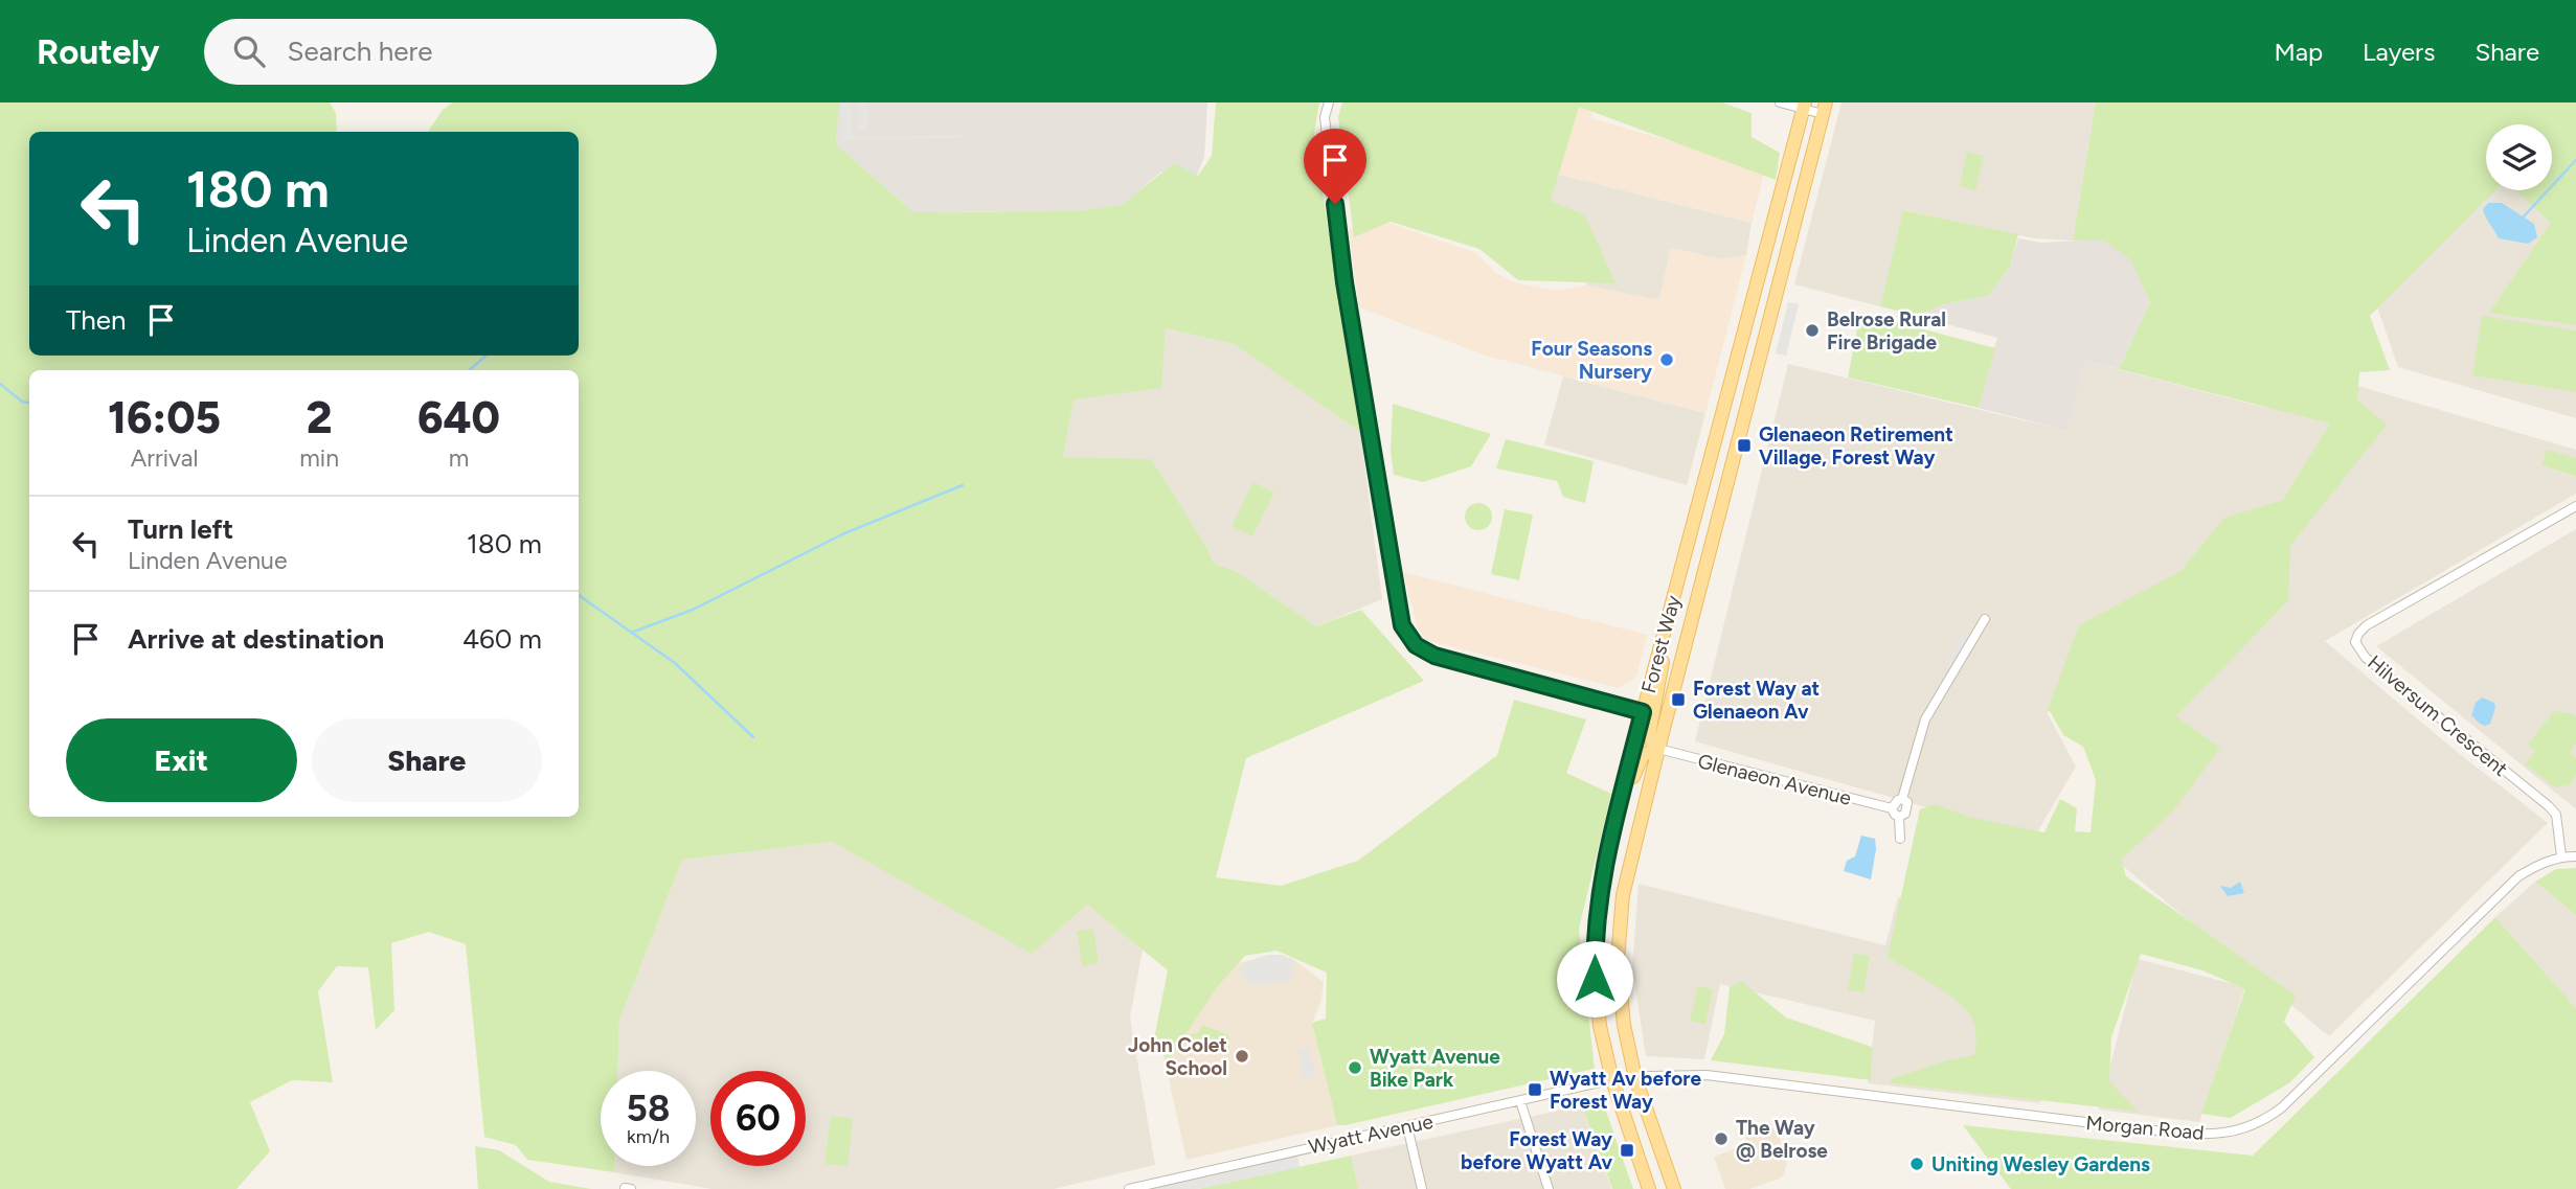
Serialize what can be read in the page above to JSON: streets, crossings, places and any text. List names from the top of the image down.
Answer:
{
  "streets": {
    "main road": ["Forest Way"],
    "street": [
      "Hilversum Crescent",
      "Glenaeon Avenue",
      "Morgan Road",
      "Wyatt Avenue"
    ]
  },
  "crossings": [
    ["Forest Way", "Glenaeon Avenue"],
    ["Forest Way", "Morgan Road"],
    ["Forest Way", "Wyatt Avenue"],
    ["Hilversum Crescent", "Morgan Road"],
    ["Morgan Road", "Wyatt Avenue"]
  ],
  "places": {
    "other": [
      "Belrose Rural Fire Brigade",
      "Four Seasons Nursery",
      "John Colet School",
      "Wyatt Avenue Bike Park",
      "The Way @ Belrose",
      "Uniting Wesley Gardens"
    ],
    "transit": [
      "Glenaeon Retirement Village, Forest Way",
      "Forest Way at Glenaeon Av",
      "Wyatt Av before Forest Way",
      "Forest Way before Wyatt Av"
    ]
  },
  "page": {
    "header": "Routely",
    "search": "Search here",
    "nav": ["Map", "Layers", "Share"],
    "turn": ["180 m", "Linden Avenue"],
    "then": "Then",
    "eta": [
      "16:05",
      "Arrival",
      "2",
      "min",
      "640",
      "m"
    ],
    "list": [
      {
        "name": "Turn left",
        "note": "Linden Avenue",
        "value": "180 m"
      },
      {
        "name": "Arrive at destination",
        "value": "460 m"
      }
    ],
    "buttons": ["Exit", "Share"],
    "speed": "58 km/h",
    "limit": "60"
  }
}
